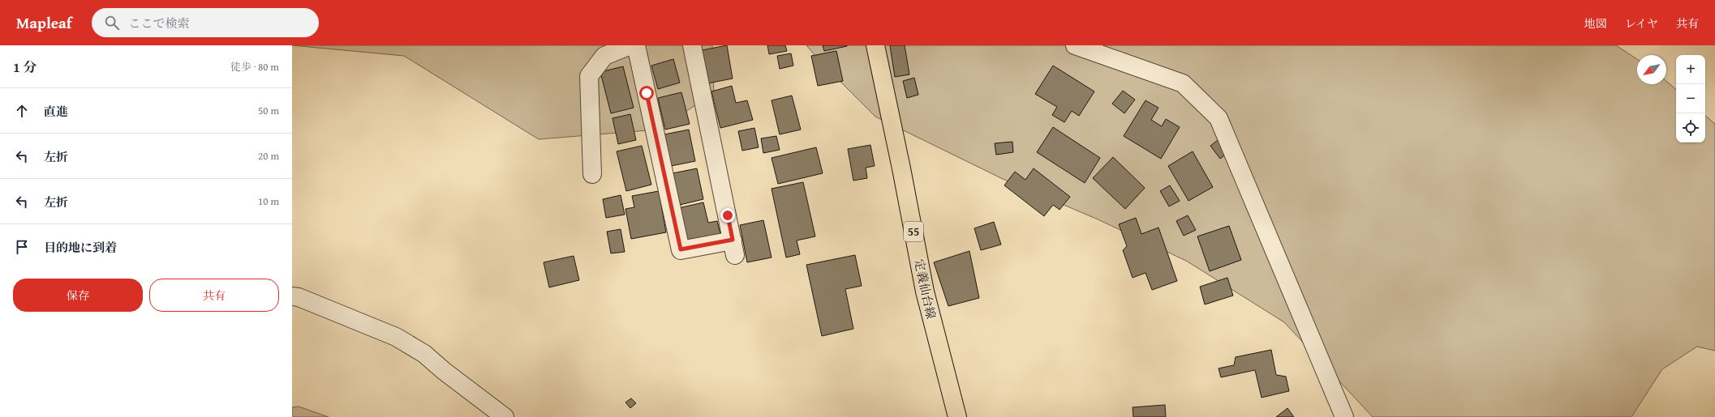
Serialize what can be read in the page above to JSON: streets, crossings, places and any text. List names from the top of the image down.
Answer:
{
  "streets": {
    "main road": ["55", "定義仙台線"]
  },
  "north": "bottom left",
  "page": {
    "header": "Mapleaf",
    "search": "ここで検索",
    "nav": ["地図", "レイヤ", "共有"],
    "heading": ["1 分", "徒歩 · 80 m"],
    "map_buttons": ["+", "−"],
    "list": [
      ["直進", "50 m"],
      ["左折", "20 m"],
      ["左折", "10 m"],
      "目的地に到着"
    ],
    "buttons": ["保存", "共有"]
  }
}
